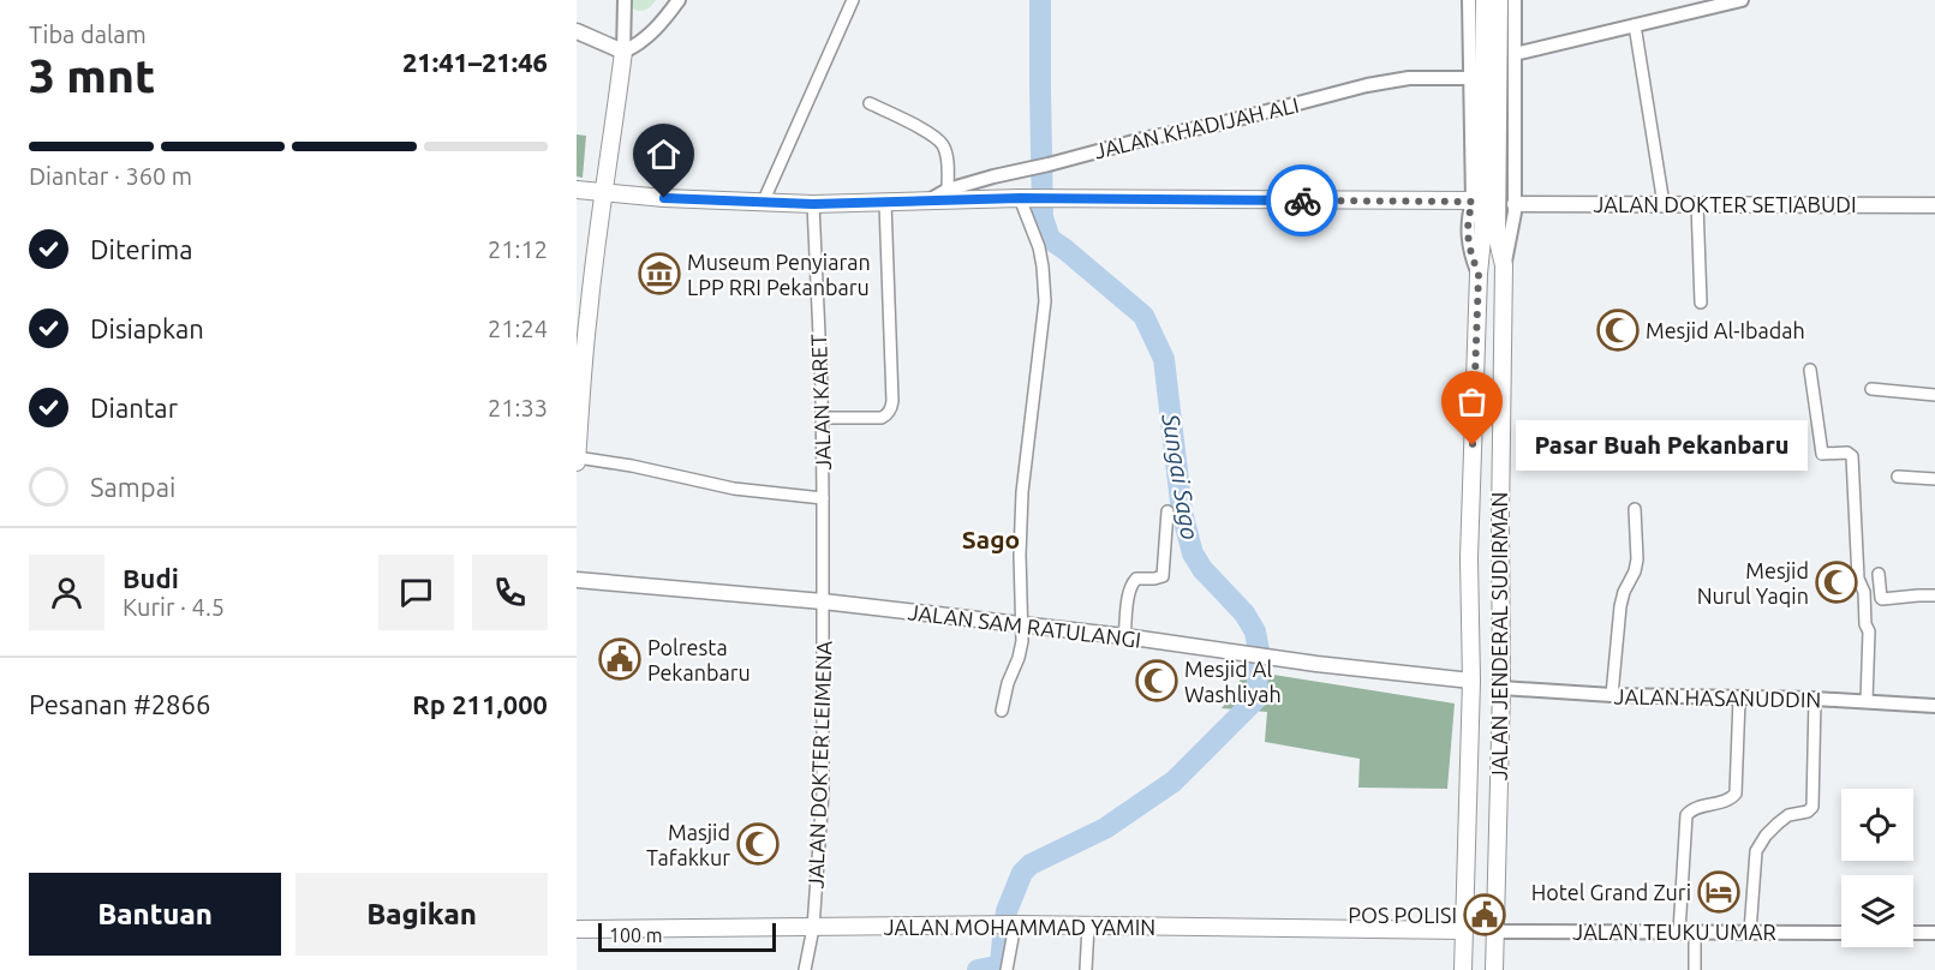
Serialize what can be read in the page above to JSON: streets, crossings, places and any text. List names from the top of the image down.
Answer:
{
  "streets": {
    "main road": [
      "JALAN DOKTER SETIABUDI",
      "JALAN SAM RATULANGI",
      "JALAN JENDERAL SUDIRMAN",
      "JALAN MOHAMMAD YAMIN"
    ],
    "street": [
      "JALAN KHADIJAH ALI",
      "JALAN KARET",
      "JALAN HASANUDDIN",
      "JALAN DOKTER LEIMENA",
      "JALAN TEUKU UMAR"
    ]
  },
  "crossings": [
    ["JALAN KARET", "JALAN SAM RATULANGI"],
    ["JALAN KARET", "JALAN DOKTER LEIMENA"],
    ["JALAN SAM RATULANGI", "JALAN JENDERAL SUDIRMAN"],
    ["JALAN SAM RATULANGI", "JALAN DOKTER LEIMENA"],
    ["JALAN JENDERAL SUDIRMAN", "JALAN HASANUDDIN"],
    ["JALAN JENDERAL SUDIRMAN", "JALAN MOHAMMAD YAMIN"],
    ["JALAN JENDERAL SUDIRMAN", "JALAN TEUKU UMAR"],
    ["JALAN DOKTER LEIMENA", "JALAN MOHAMMAD YAMIN"]
  ],
  "districts": ["Sago"],
  "water": ["Sungai Sago"],
  "places": {
    "museum": ["Museum Penyiaran LPP RRI Pekanbaru"],
    "mosque": [
      "Mesjid Al-Ibadah",
      "Mesjid Nurul Yaqin",
      "Mesjid Al Washliyah",
      "Masjid Tafakkur"
    ],
    "other": ["Pasar Buah Pekanbaru"],
    "public building": ["Polresta Pekanbaru", "POS POLISI"],
    "hotel": ["Hotel Grand Zuri"]
  },
  "scale_bar": "100 m",
  "page": {
    "heading": ["3 mnt", "Tiba dalam", "21:41–21:46"],
    "panel": [
      "Budi",
      "Kurir · 4.5",
      "Pesanan #2866",
      "Rp 211,000"
    ],
    "bar": "Diantar · 360 m",
    "list": [
      ["Diterima", "21:12"],
      ["Disiapkan", "21:24"],
      ["Diantar", "21:33"],
      "Sampai"
    ],
    "bubble": "Pasar Buah Pekanbaru",
    "buttons": ["Bantuan", "Bagikan"],
    "scale": "100 m"
  }
}
